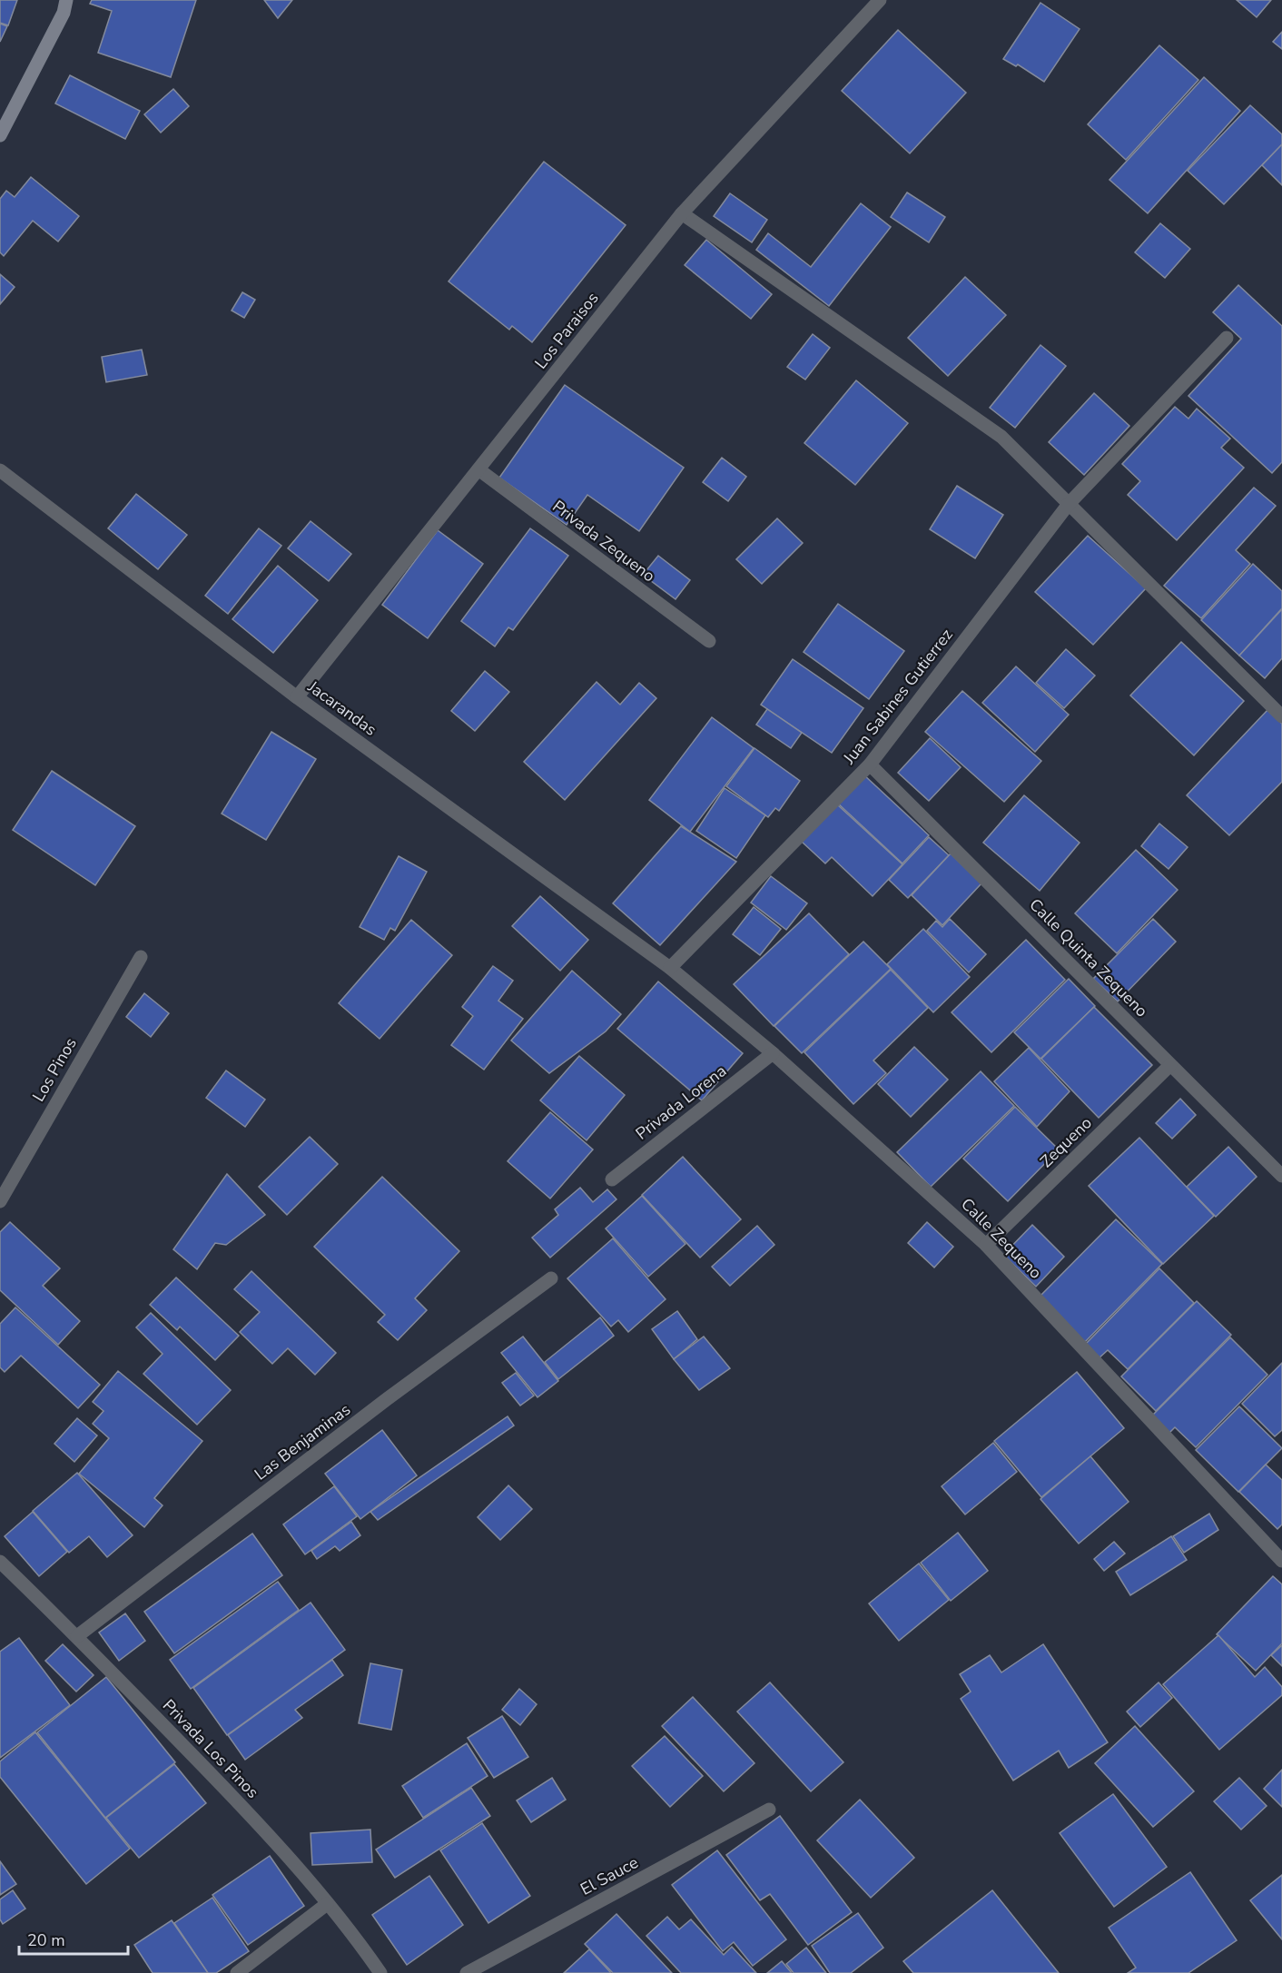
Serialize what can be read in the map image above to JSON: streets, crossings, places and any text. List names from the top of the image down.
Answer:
{
  "streets": {
    "street": [
      "Los Paraisos",
      "Privada Zequeno",
      "Juan Sabines Gutierrez",
      "Jacarandas",
      "Calle Quinta Zequeno",
      "Los Pinos",
      "Privada Lorena",
      "Zequeno",
      "Calle Zequeno",
      "Las Benjaminas",
      "Privada Los Pinos",
      "El Sauce"
    ]
  },
  "crossings": [
    ["Los Paraisos", "Privada Zequeno"],
    ["Los Paraisos", "Jacarandas"],
    ["Juan Sabines Gutierrez", "Jacarandas"],
    ["Juan Sabines Gutierrez", "Calle Quinta Zequeno"],
    ["Juan Sabines Gutierrez", "Calle Zequeno"],
    ["Jacarandas", "Calle Zequeno"],
    ["Calle Quinta Zequeno", "Zequeno"],
    ["Privada Lorena", "Calle Zequeno"],
    ["Zequeno", "Calle Zequeno"],
    ["Las Benjaminas", "Privada Los Pinos"]
  ],
  "scale_bar": "20 m"
}
